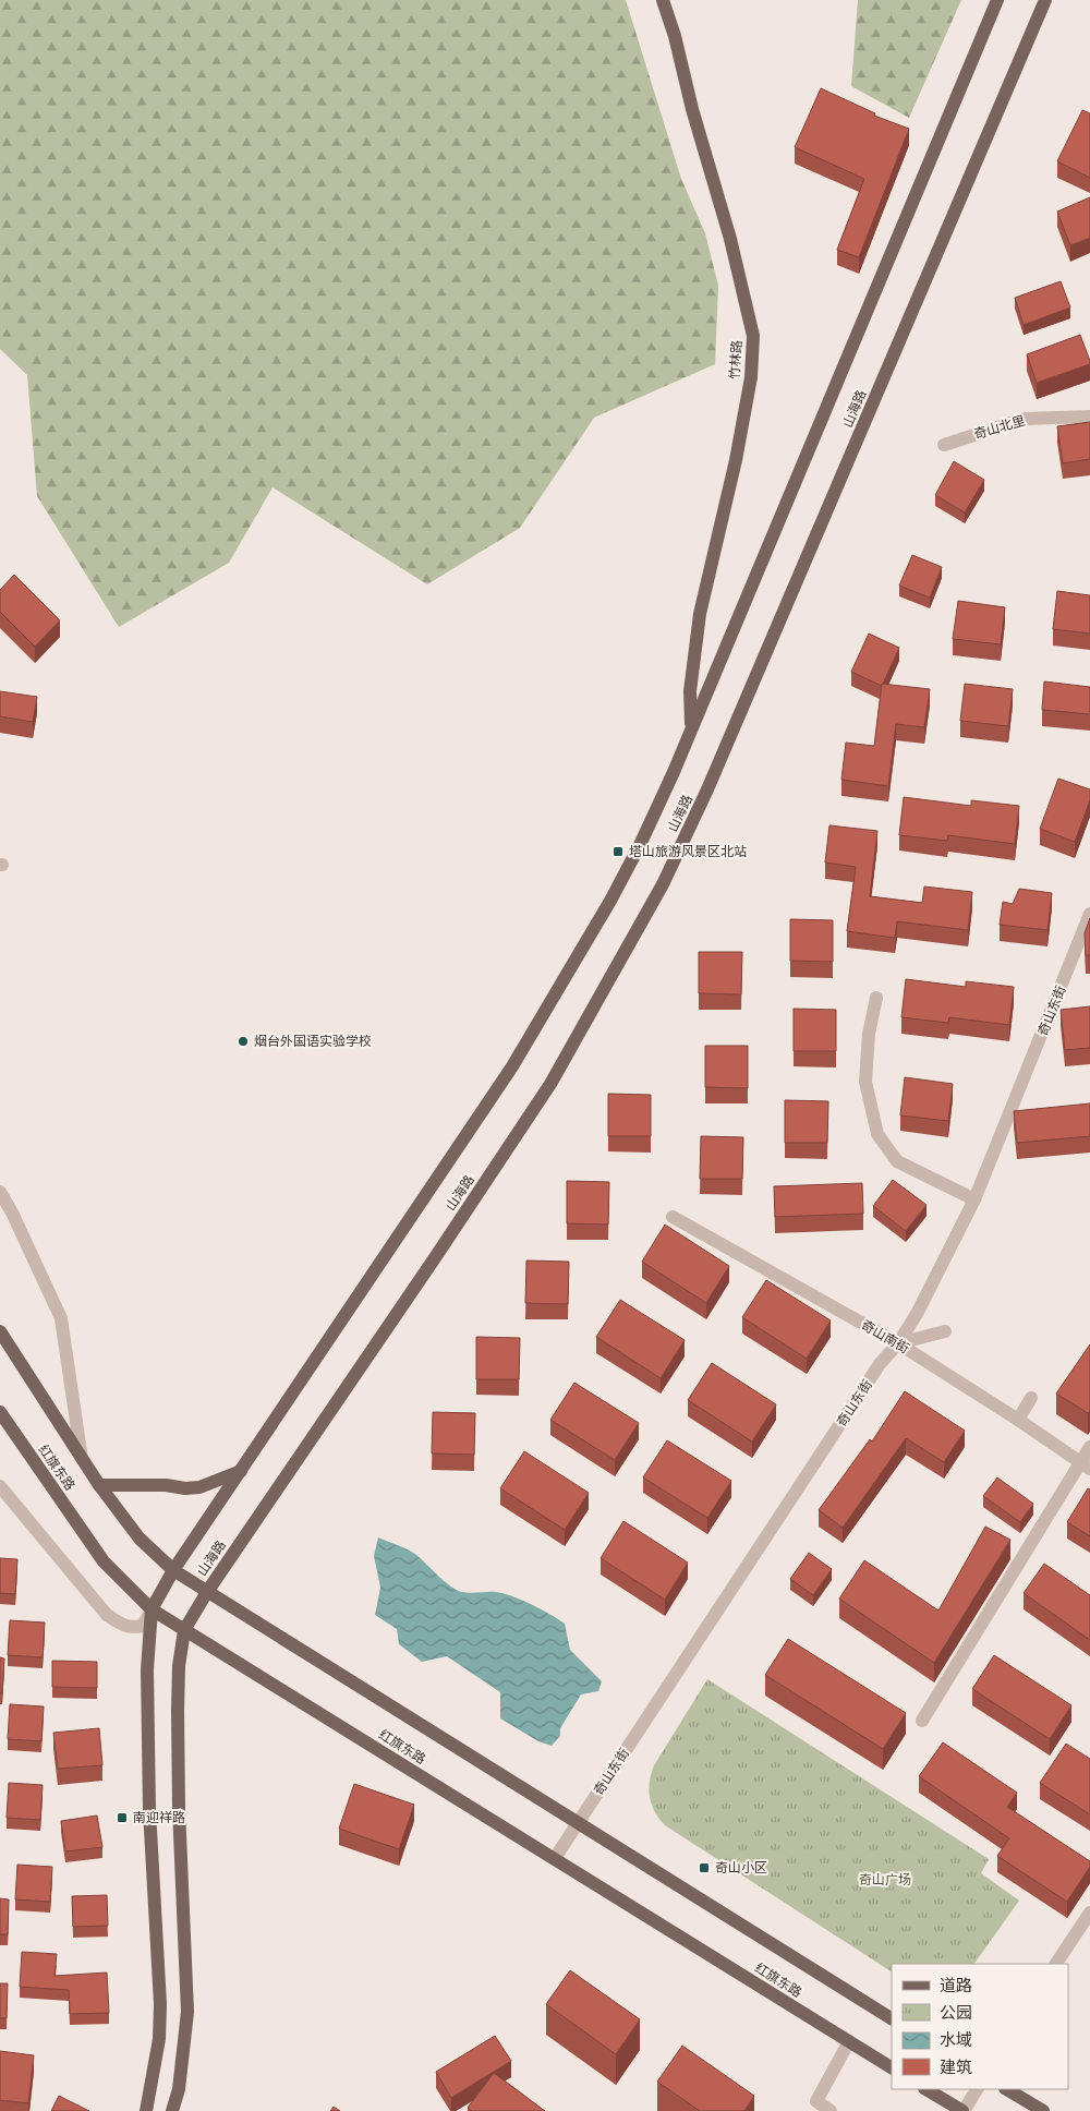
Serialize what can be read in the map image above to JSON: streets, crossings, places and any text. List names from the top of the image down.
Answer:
{
  "streets": {
    "main road": ["竹林路", "山海路", "红旗东路"],
    "street": ["奇山北里", "奇山东街", "奇山南街"]
  },
  "crossings": [
    ["竹林路", "山海路"],
    ["山海路", "红旗东路"],
    ["奇山东街", "奇山南街"],
    ["奇山东街", "红旗东路"]
  ],
  "parks": ["奇山广场"],
  "places": {
    "transit": ["塔山旅游风景区北站", "南迎祥路", "奇山小区"],
    "other": ["烟台外国语实验学校"]
  },
  "legend": [
    "道路",
    "公园",
    "水域",
    "建筑"
  ]
}
